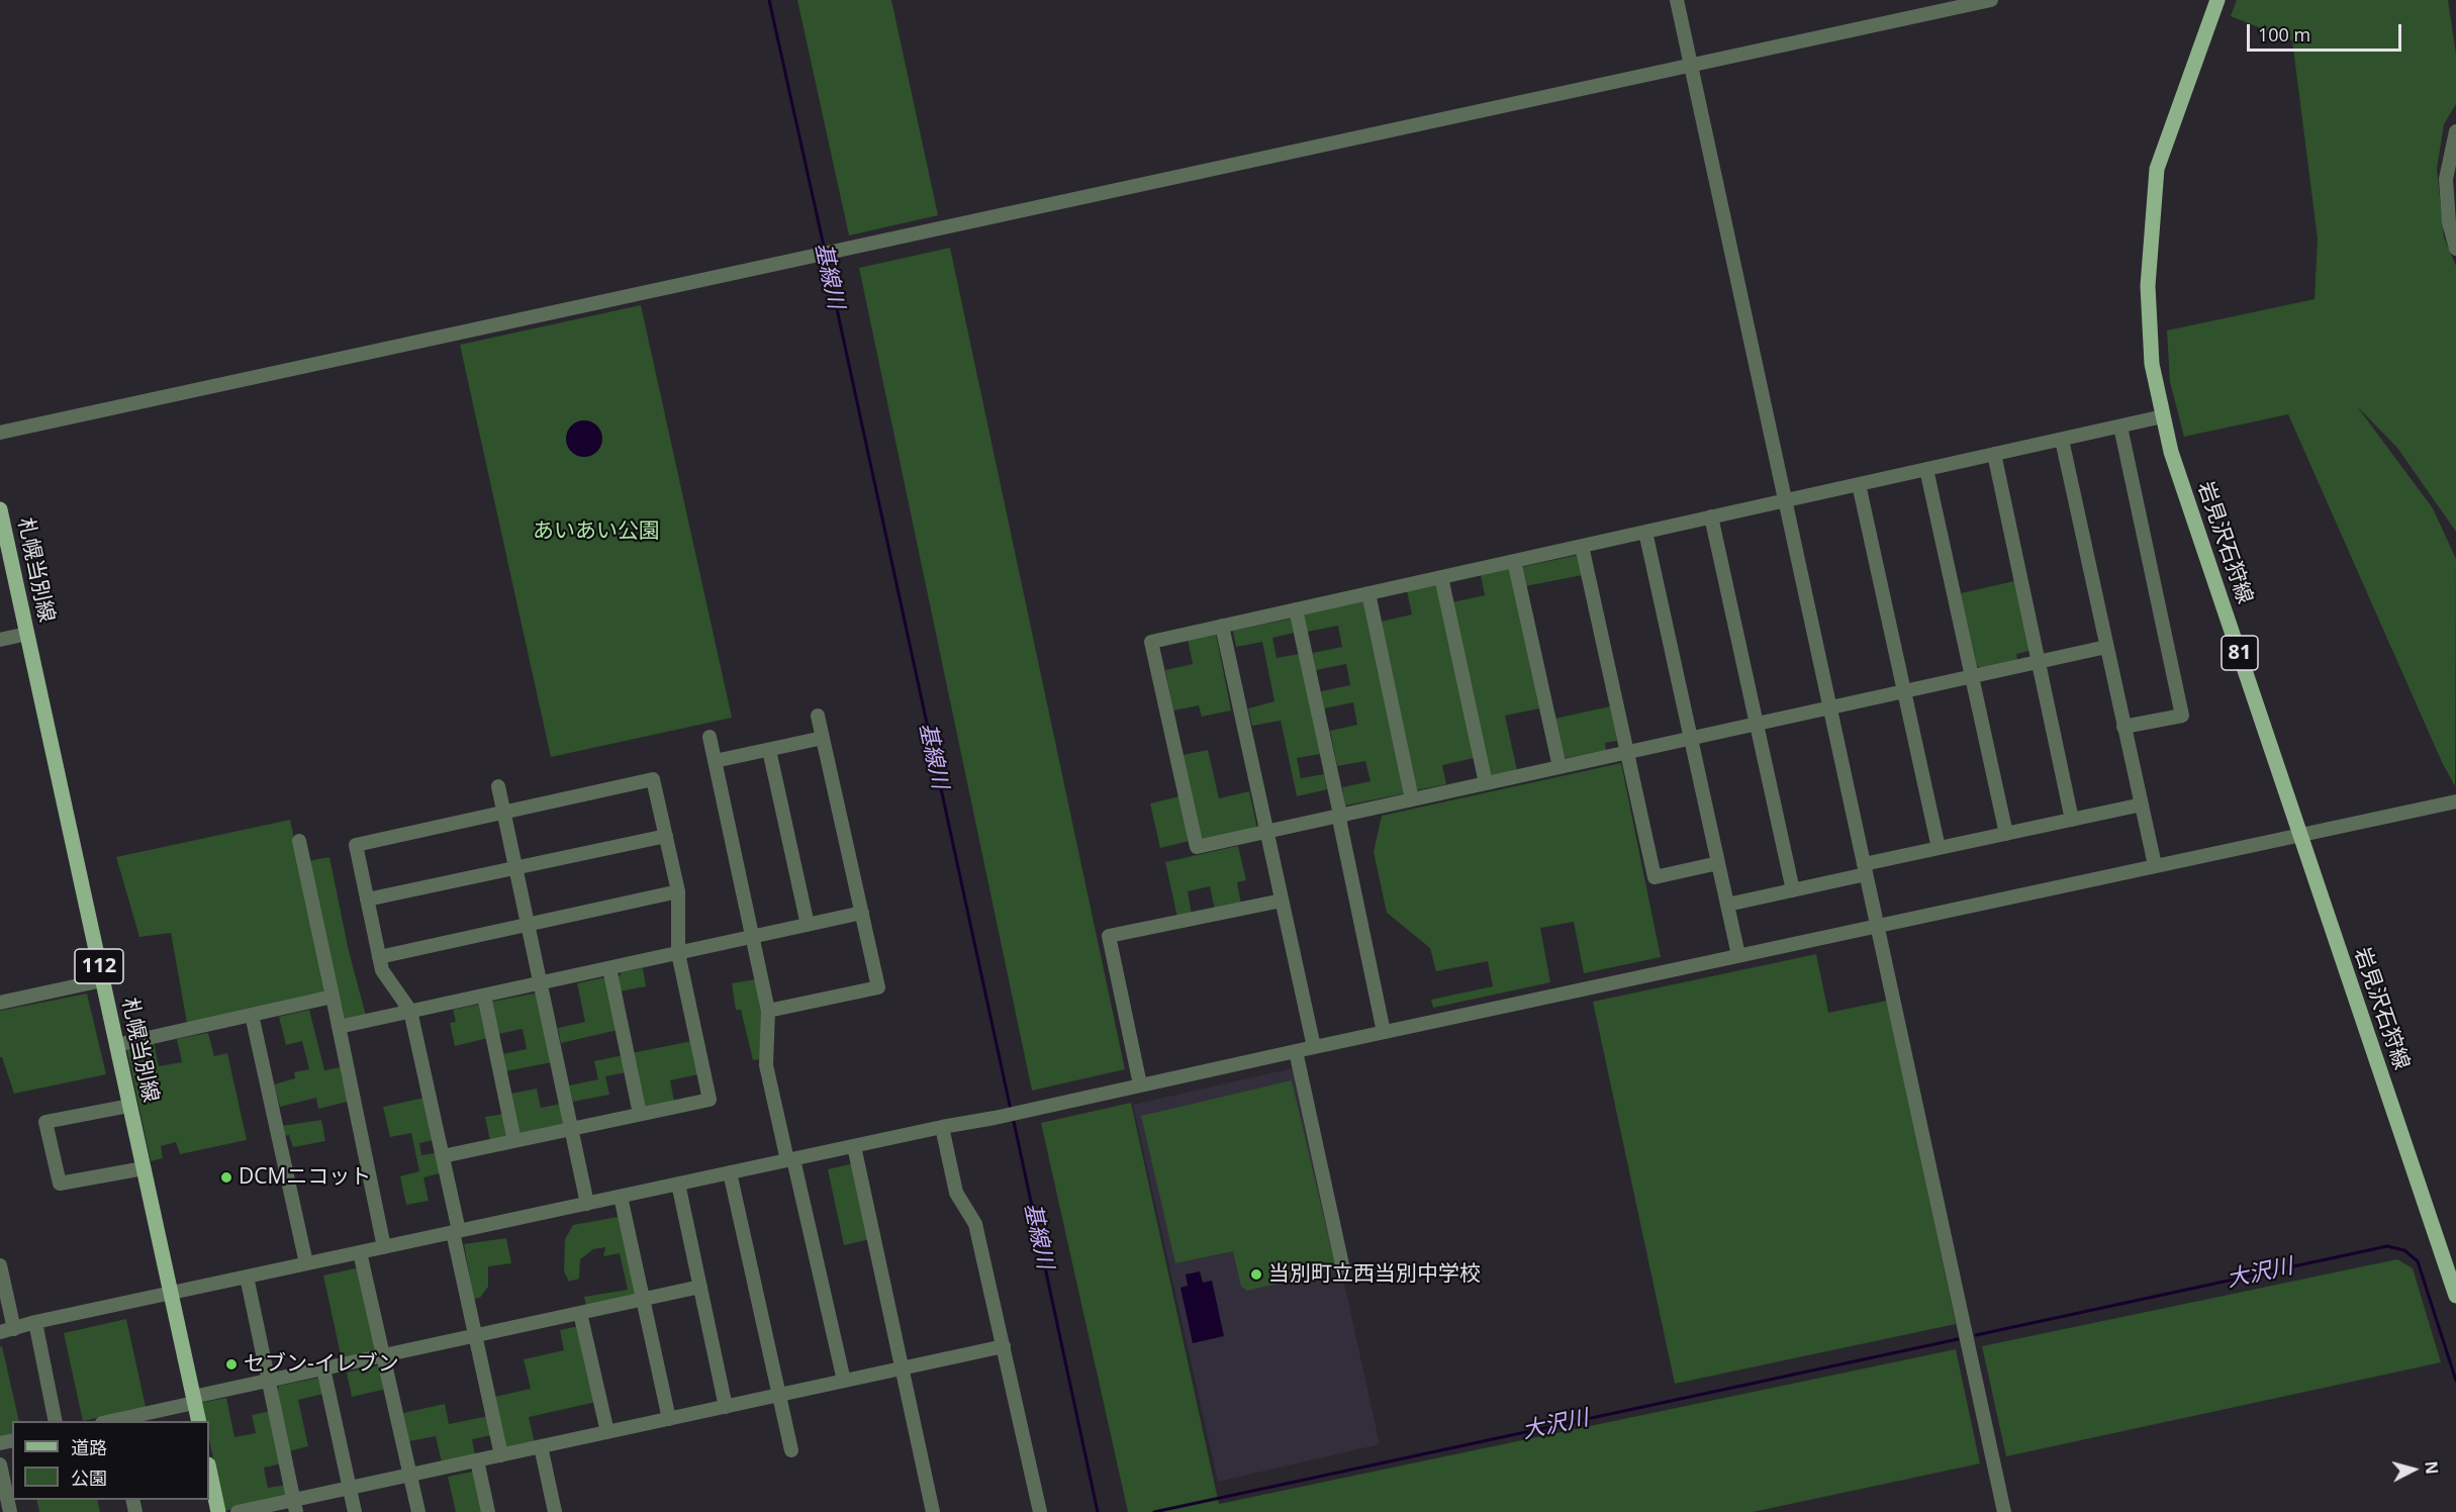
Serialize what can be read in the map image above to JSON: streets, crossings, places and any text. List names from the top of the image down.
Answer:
{
  "streets": {
    "main road": [
      "岩見沢石狩線",
      "札幌当別線",
      "81",
      "112"
    ]
  },
  "water": ["基線川", "大沢川"],
  "parks": ["あいあい公園"],
  "places": ["DCMニコット", "当別町立西当別中学校", "セブン-イレブン"],
  "legend": ["道路", "公園"],
  "scale_bar": "100 m",
  "north": "right"
}
